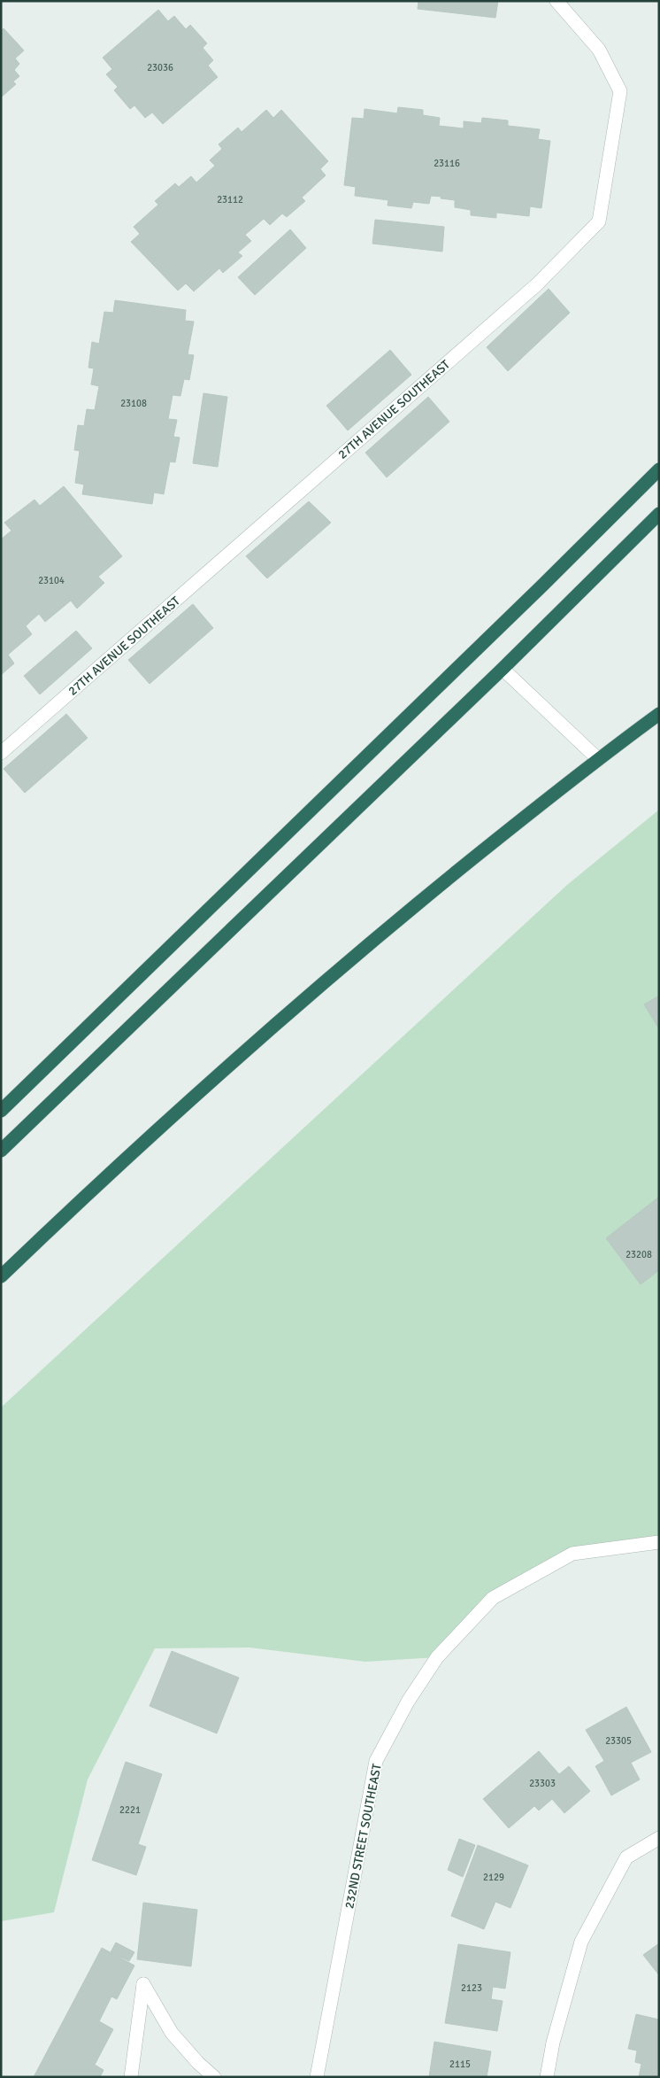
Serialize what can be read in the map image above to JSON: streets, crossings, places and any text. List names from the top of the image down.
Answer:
{
  "streets": {
    "street": ["27TH AVENUE SOUTHEAST", "232ND STREET SOUTHEAST"]
  },
  "house_numbers": [
    "23036",
    "23116",
    "23112",
    "23108",
    "23104",
    "23208",
    "23305",
    "23303",
    "2221",
    "2129",
    "2123",
    "2115"
  ]
}
